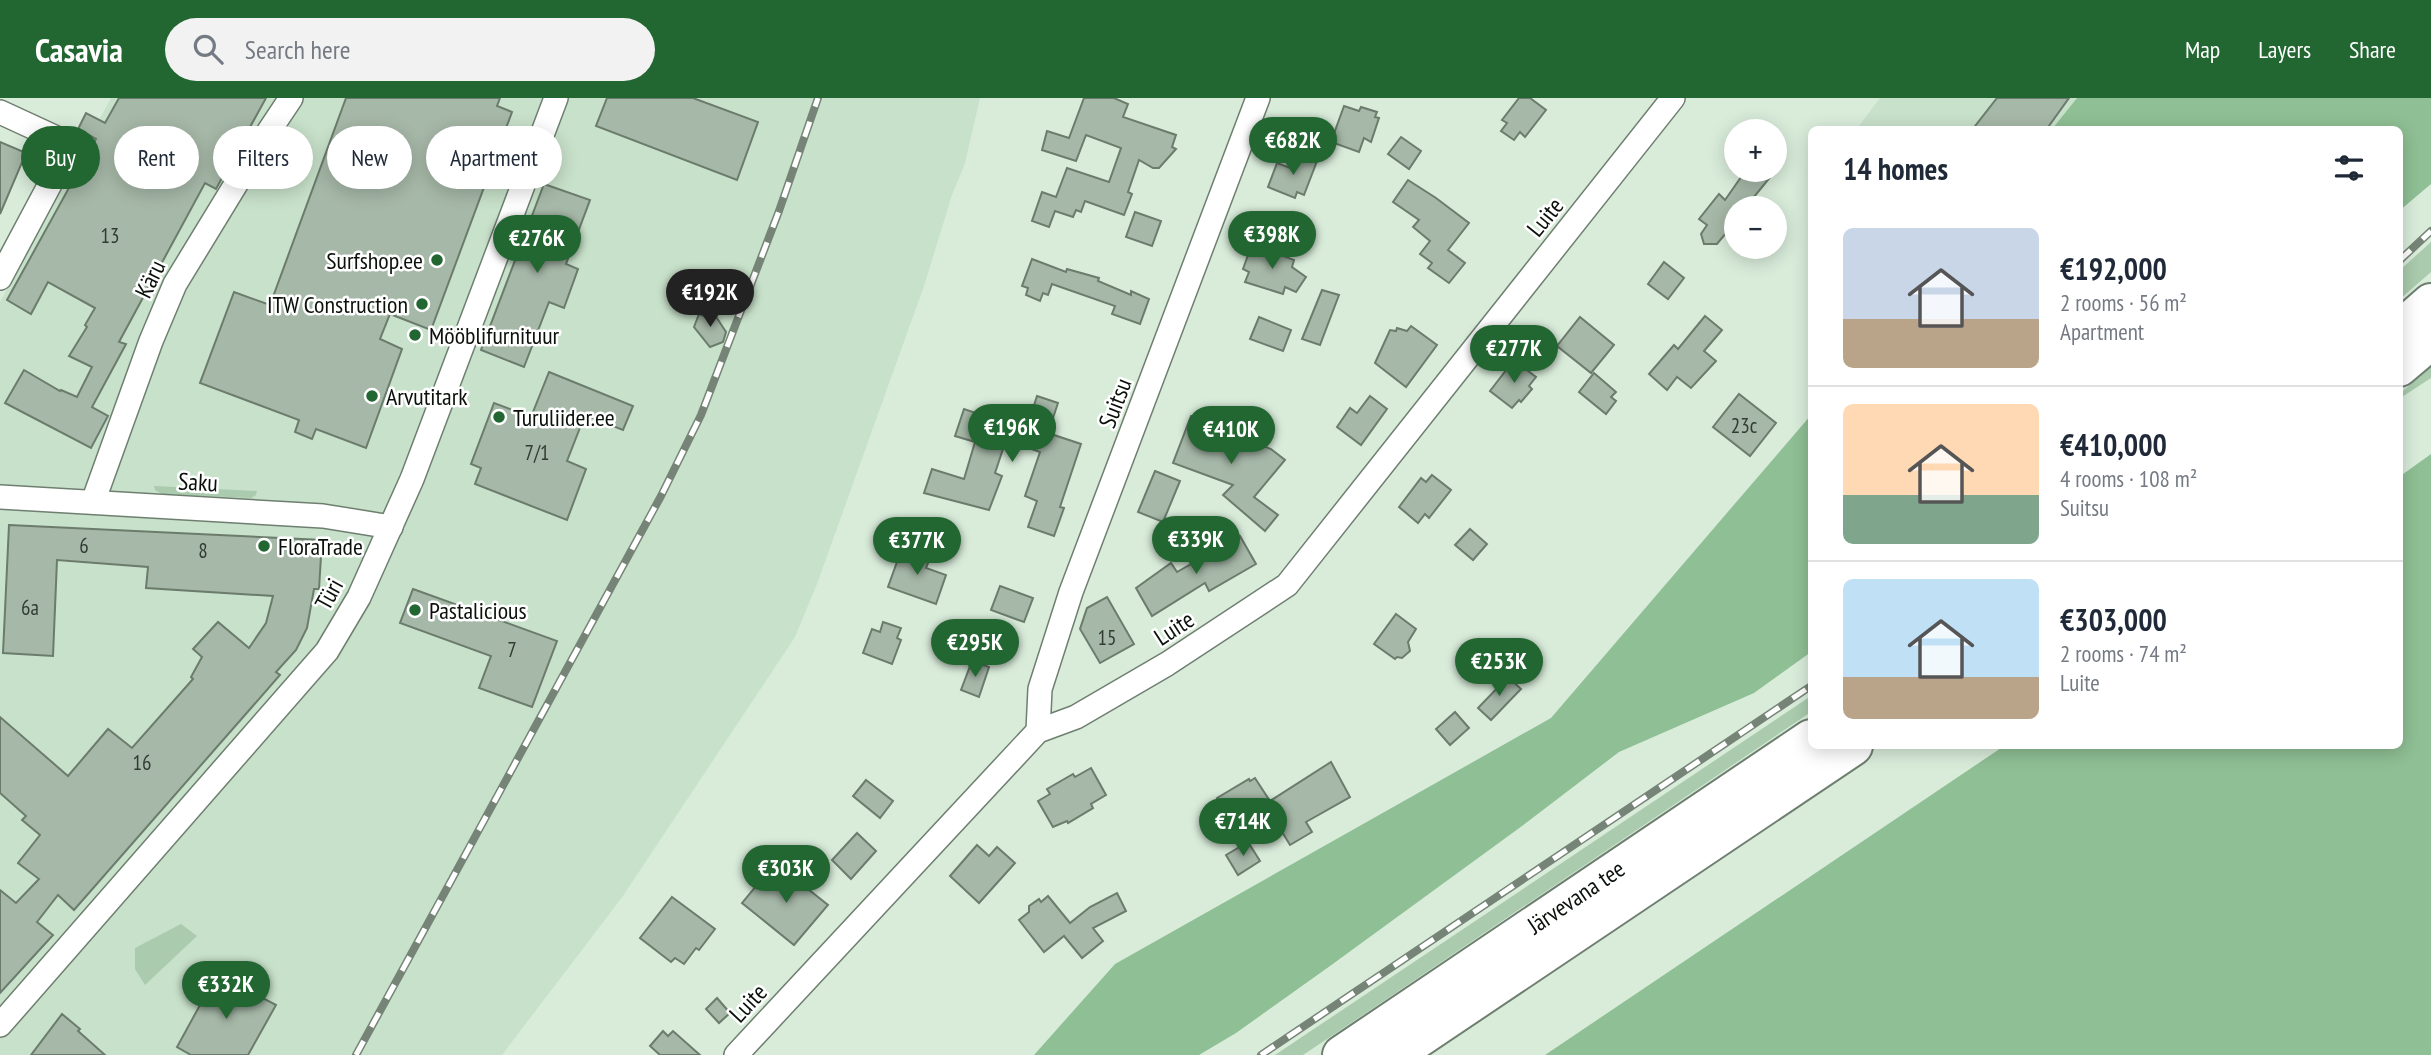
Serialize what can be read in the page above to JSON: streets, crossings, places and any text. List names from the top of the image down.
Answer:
{
  "streets": {
    "highway": ["Järvevana tee"],
    "street": [
      "Luite",
      "Käru",
      "Suitsu",
      "Saku",
      "Türi"
    ]
  },
  "crossings": [
    ["Luite", "Suitsu"],
    ["Käru", "Saku"],
    ["Saku", "Türi"]
  ],
  "places": [
    "Surfshop.ee",
    "ITW Construction",
    "Mööblifurnituur",
    "Arvutitark",
    "Turuliider.ee",
    "FloraTrade",
    "Pastalicious"
  ],
  "house_numbers": [
    "13",
    "23c",
    "7/1",
    "6",
    "8",
    "6a",
    "15",
    "7",
    "16"
  ],
  "page": {
    "header": "Casavia",
    "search": "Search here",
    "nav": ["Map", "Layers", "Share"],
    "price": [
      "€682K",
      "€398K",
      "€276K",
      "€192K",
      "€277K",
      "€196K",
      "€410K",
      "€339K",
      "€377K",
      "€295K",
      "€253K",
      "€714K",
      "€303K",
      "€332K"
    ],
    "map_buttons": ["+", "−"],
    "chip": [
      "Buy",
      "Rent",
      "Filters",
      "New",
      "Apartment"
    ],
    "heading": "14 homes",
    "list": [
      {
        "name": "€192,000",
        "note": "2 rooms · 56 m² · Apartment"
      },
      {
        "name": "€410,000",
        "note": "4 rooms · 108 m² · Suitsu"
      },
      {
        "name": "€303,000",
        "note": "2 rooms · 74 m² · Luite"
      }
    ]
  }
}
